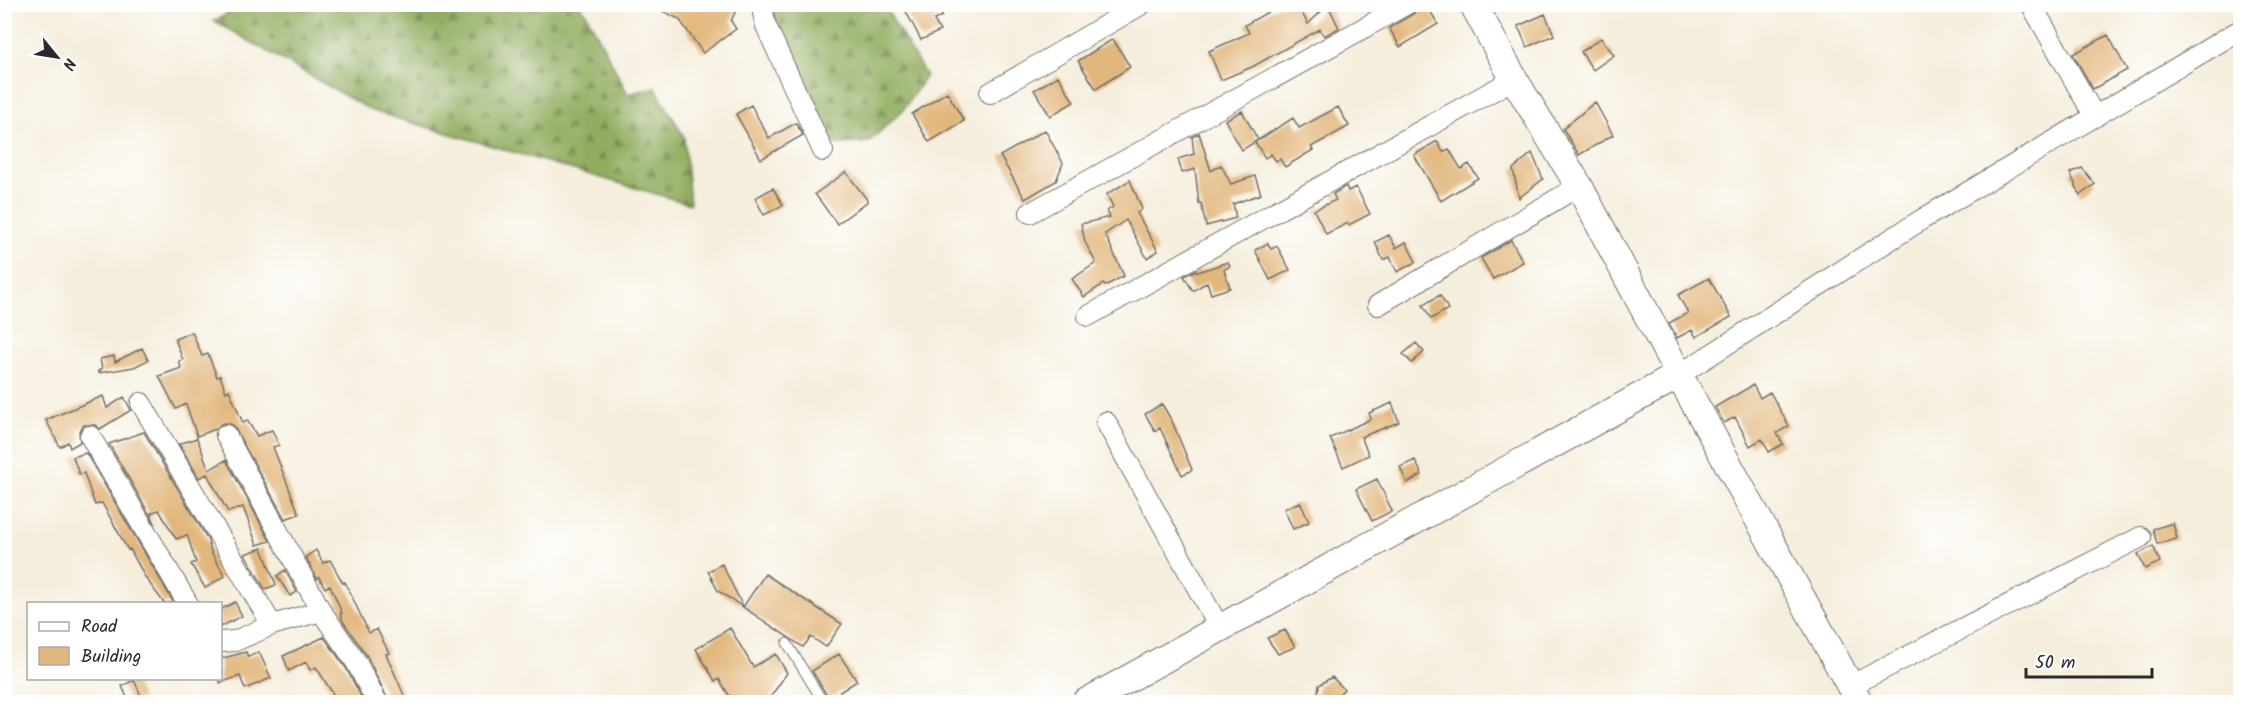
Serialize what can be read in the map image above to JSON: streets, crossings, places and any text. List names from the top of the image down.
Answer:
{
  "legend": ["Road", "Building"],
  "scale_bar": "50 m",
  "north": "bottom right"
}
